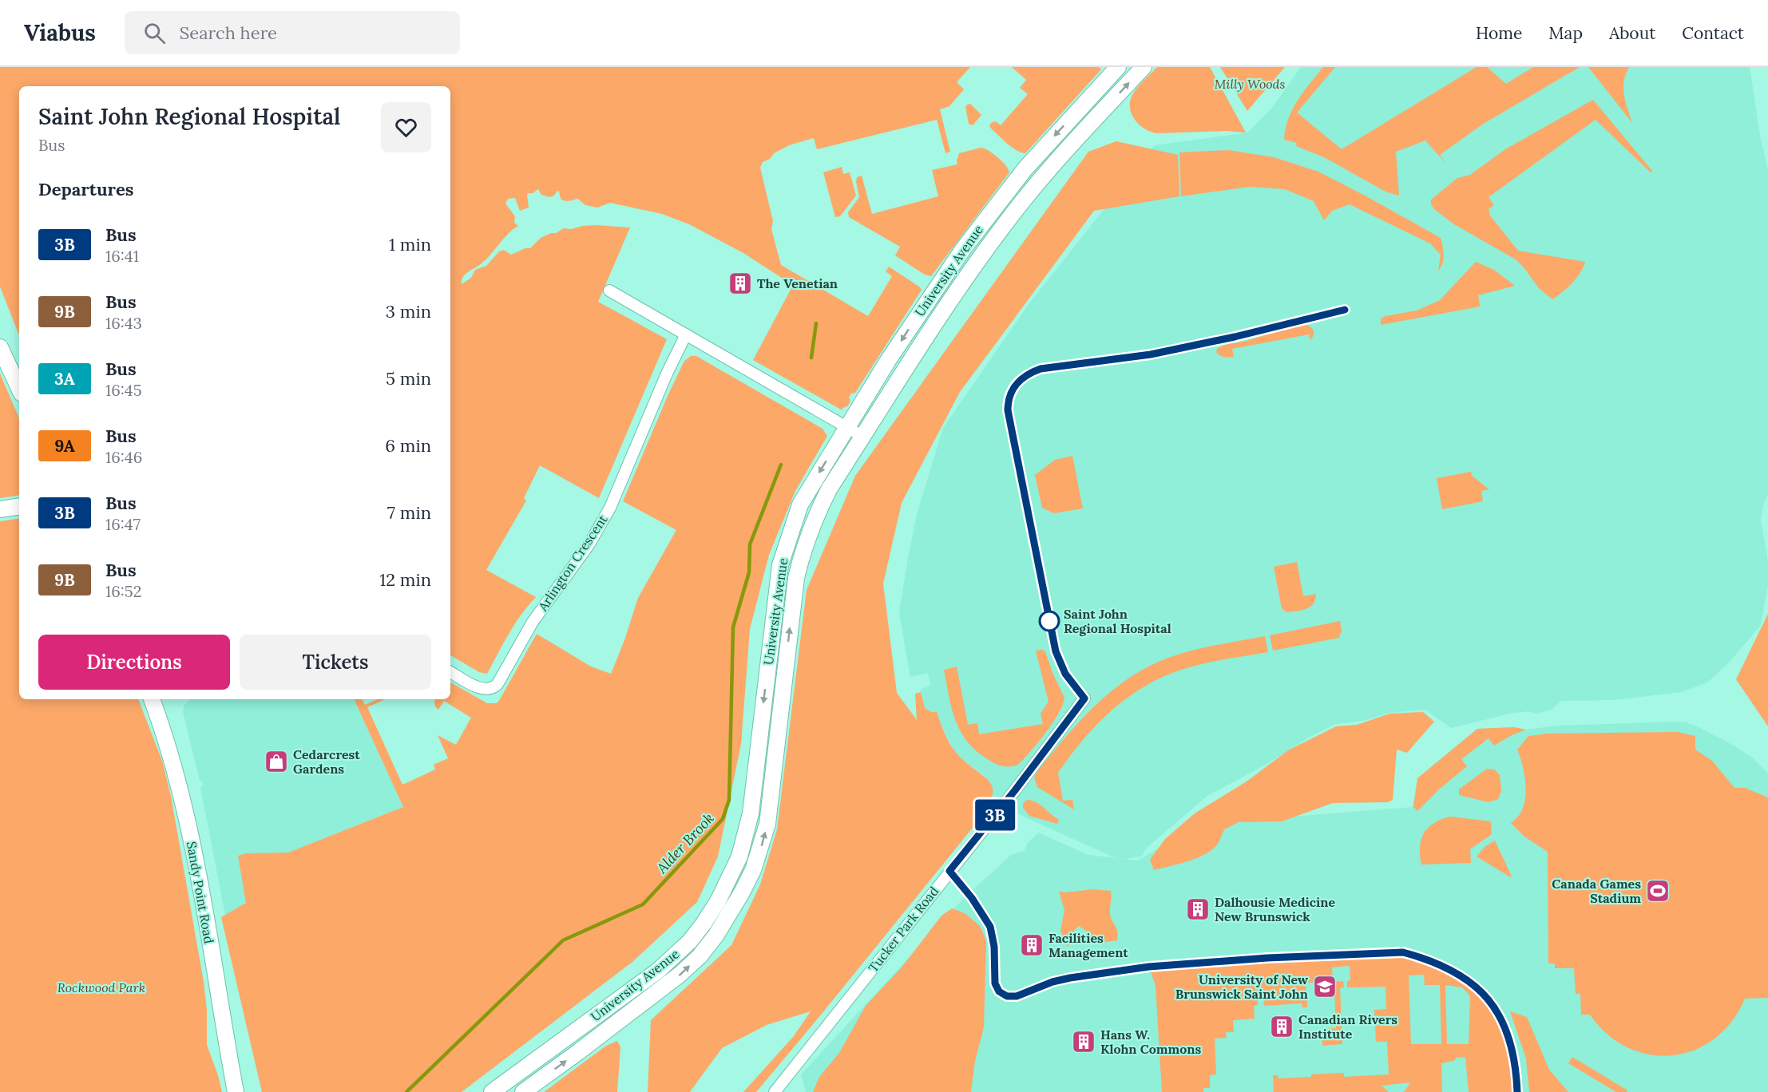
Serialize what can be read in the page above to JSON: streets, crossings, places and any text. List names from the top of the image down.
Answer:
{
  "streets": {
    "main road": ["University Avenue", "Sandy Point Road"],
    "street": ["Arlington Crescent", "Tucker Park Road"]
  },
  "water": ["Alder Brook"],
  "parks": ["Milly Woods", "Rockwood Park"],
  "places": {
    "building": [
      "The Venetian",
      "Dalhousie Medicine New Brunswick",
      "Facilities Management",
      "Canadian Rivers Institute",
      "Hans W. Klohn Commons"
    ],
    "other": ["Saint John Regional Hospital"],
    "shop": ["Cedarcrest Gardens"],
    "sports": ["Canada Games Stadium"],
    "school or university": ["University of New Brunswick Saint John"]
  },
  "lines": ["bus line 3B"],
  "page": {
    "header": "Viabus",
    "search": "Search here",
    "nav": [
      "Home",
      "Map",
      "About",
      "Contact"
    ],
    "on_map": "3B",
    "heading": [
      ["Saint John Regional Hospital", "Bus"],
      "Departures"
    ],
    "list": [
      {
        "mark": "3B",
        "name": "Bus",
        "note": "16:41",
        "value": "1 min"
      },
      {
        "mark": "9B",
        "name": "Bus",
        "note": "16:43",
        "value": "3 min"
      },
      {
        "mark": "3A",
        "name": "Bus",
        "note": "16:45",
        "value": "5 min"
      },
      {
        "mark": "9A",
        "name": "Bus",
        "note": "16:46",
        "value": "6 min"
      },
      {
        "mark": "3B",
        "name": "Bus",
        "note": "16:47",
        "value": "7 min"
      },
      {
        "mark": "9B",
        "name": "Bus",
        "note": "16:52",
        "value": "12 min"
      }
    ],
    "buttons": ["Directions", "Tickets"]
  }
}
